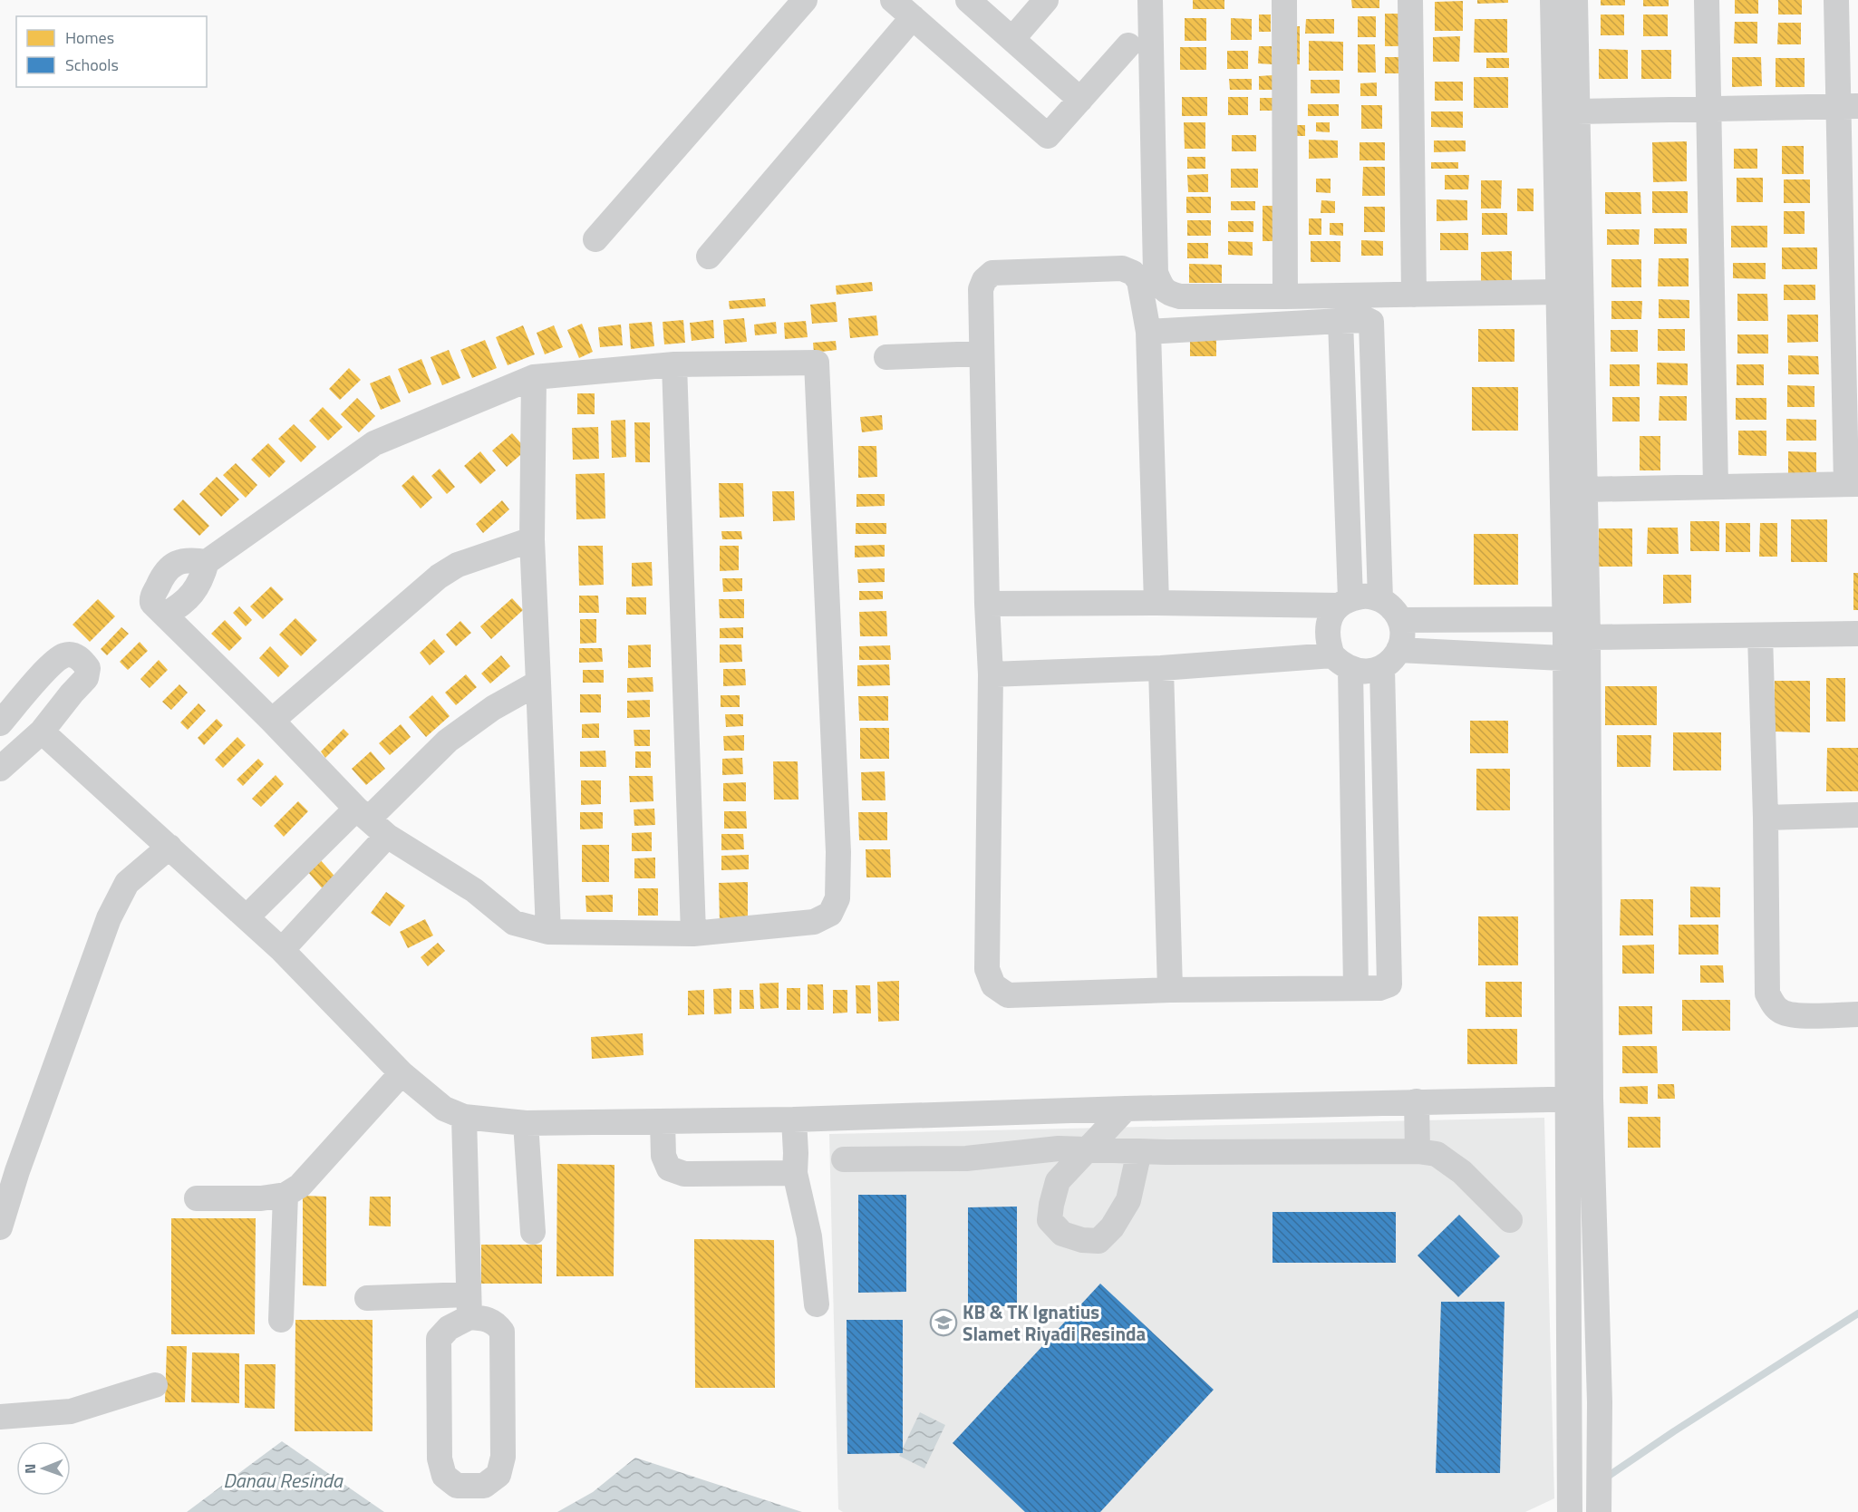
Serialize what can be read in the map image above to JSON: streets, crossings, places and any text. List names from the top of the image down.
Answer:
{
  "water": ["Danau Resinda"],
  "places": {
    "school or university": ["KB & TK Ignatius Slamet Riyadi Resinda"]
  },
  "legend": ["Homes", "Schools"],
  "north": "left"
}
